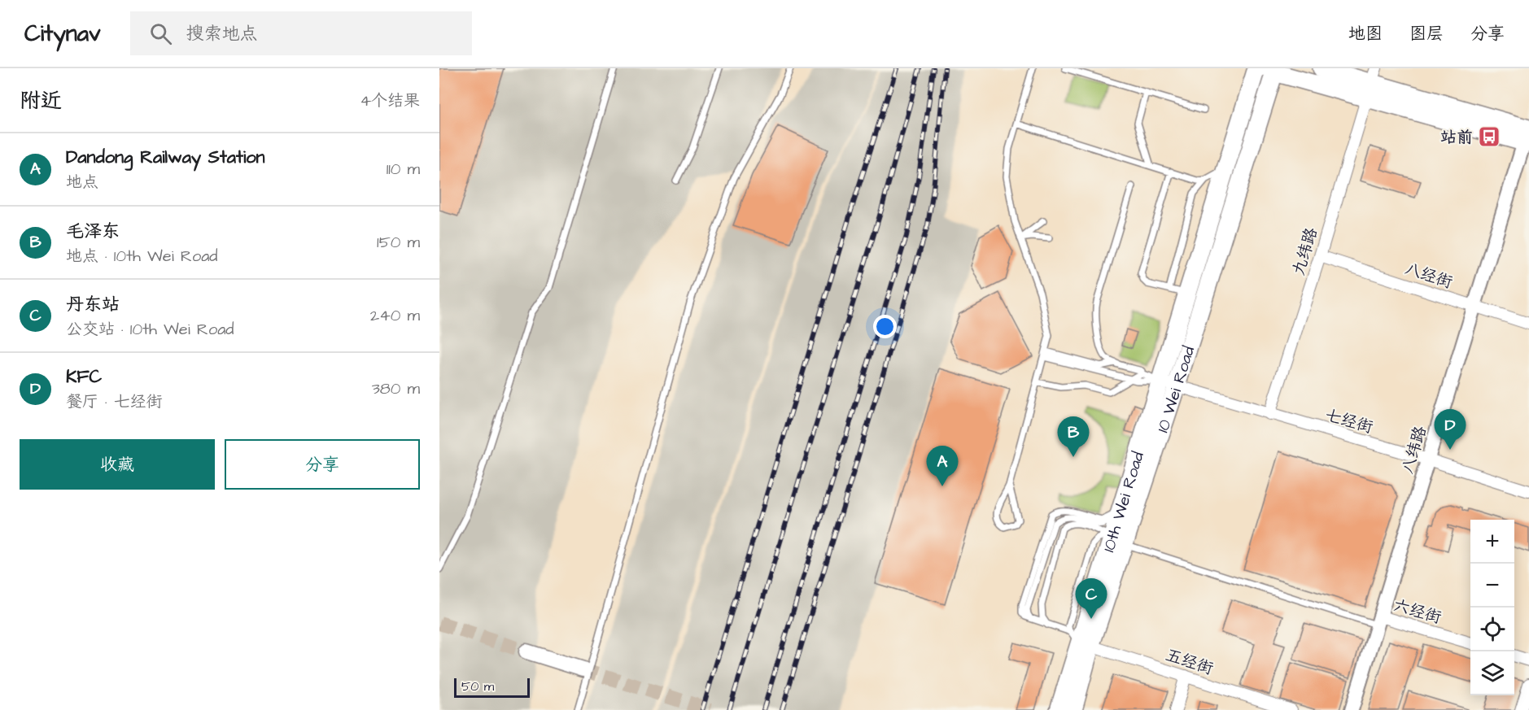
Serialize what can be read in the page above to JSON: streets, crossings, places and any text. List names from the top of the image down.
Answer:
{
  "streets": {
    "main road": ["10 Wei Road", "10th Wei Road"],
    "street": [
      "九纬路",
      "八经街",
      "七经街",
      "八纬路",
      "六经街",
      "五经街"
    ]
  },
  "crossings": [
    ["九纬路", "八经街"],
    ["九纬路", "七经街"],
    ["八经街", "八纬路"],
    ["10 Wei Road", "七经街"],
    ["10 Wei Road", "10th Wei Road"],
    ["10 Wei Road", "五经街"],
    ["七经街", "八纬路"],
    ["七经街", "10th Wei Road"],
    ["八纬路", "六经街"]
  ],
  "places": {
    "bus stop": ["站前"]
  },
  "scale_bar": "50 m",
  "page": {
    "header": "Citynav",
    "search": "搜索地点",
    "nav": ["地图", "图层", "分享"],
    "heading": ["附近", "4个结果"],
    "list": [
      {
        "mark": "A",
        "name": "Dandong Railway Station",
        "note": "地点",
        "value": "110 m"
      },
      {
        "mark": "B",
        "name": "毛泽东",
        "note": "地点 · 10th Wei Road",
        "value": "150 m"
      },
      {
        "mark": "C",
        "name": "丹东站",
        "note": "公交站 · 10th Wei Road",
        "value": "240 m"
      },
      {
        "mark": "D",
        "name": "KFC",
        "note": "餐厅 · 七经街",
        "value": "380 m"
      }
    ],
    "pins": [
      "D",
      "B",
      "A",
      "C"
    ],
    "buttons": ["收藏", "分享"],
    "map_buttons": ["+", "−"],
    "scale": "50 m"
  }
}
